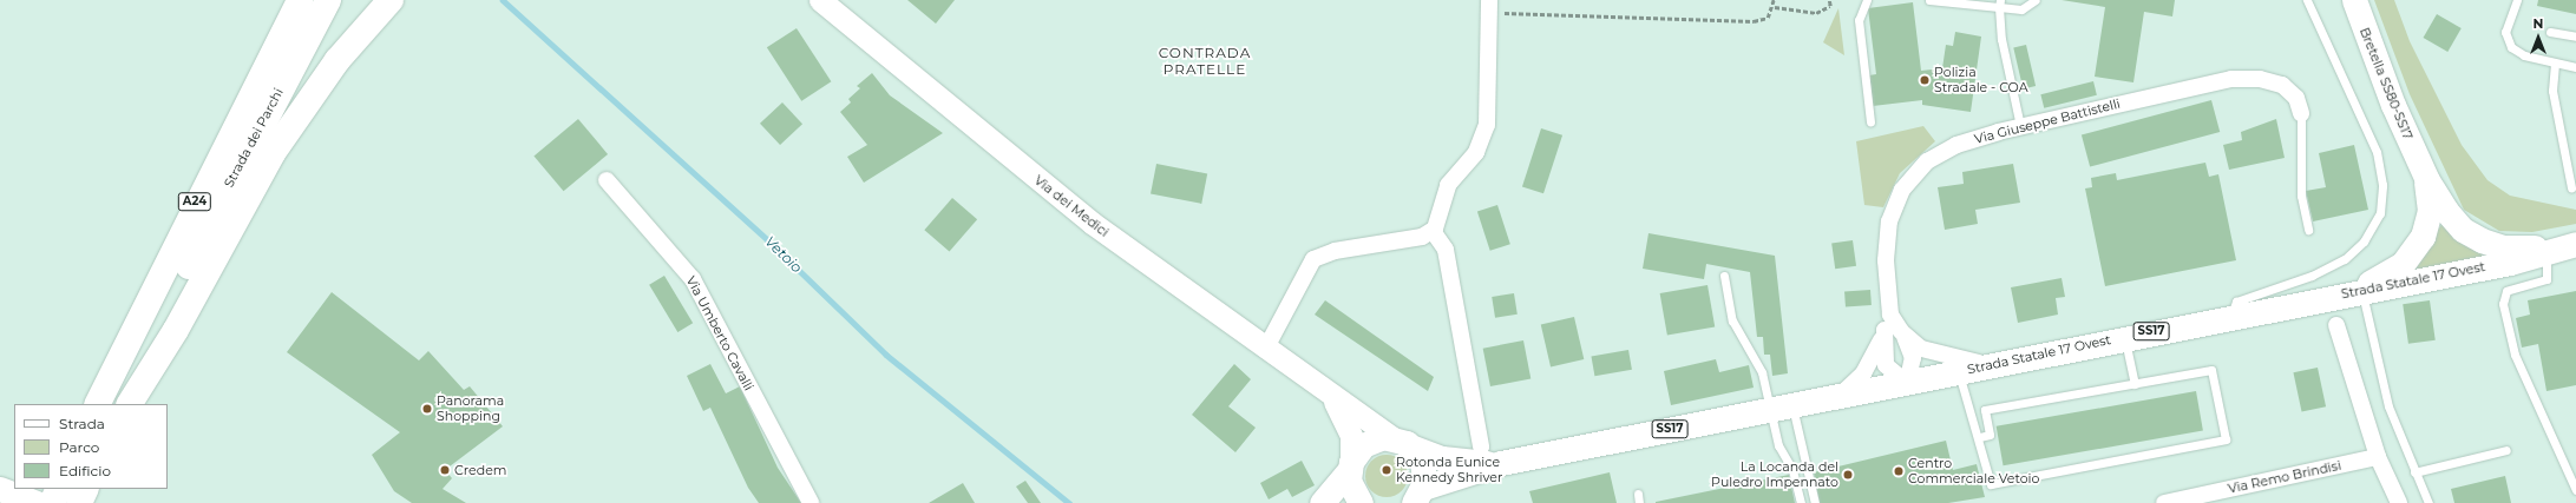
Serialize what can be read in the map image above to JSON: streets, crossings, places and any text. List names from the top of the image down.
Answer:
{
  "streets": {
    "highway": ["Strada dei Parchi", "A24"],
    "main road": ["Bretella SS80-SS17", "Strada Statale 17 Ovest", "SS17"],
    "street": [
      "Via Giuseppe Battistelli",
      "Via dei Medici",
      "Via Umberto Cavalli",
      "Via Remo Brindisi"
    ]
  },
  "crossings": [
    ["Bretella SS80-SS17", "Strada Statale 17 Ovest"],
    ["Via Giuseppe Battistelli", "Strada Statale 17 Ovest"],
    ["Via dei Medici", "Strada Statale 17 Ovest"],
    ["Via dei Medici", "SS17"],
    ["Strada Statale 17 Ovest", "SS17"]
  ],
  "districts": ["CONTRADA PRATELLE"],
  "water": ["Vetoio"],
  "places": [
    "Polizia Stradale - COA",
    "Panorama Shopping",
    "Credem",
    "Rotonda Eunice Kennedy Shriver",
    "Centro Commerciale Vetoio",
    "La Locanda del Puledro Impennato"
  ],
  "legend": ["Strada", "Parco", "Edificio"],
  "north": "top"
}
